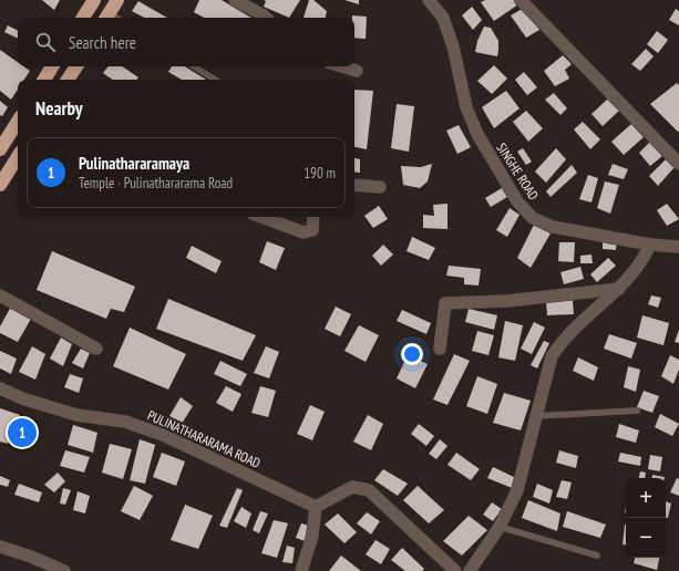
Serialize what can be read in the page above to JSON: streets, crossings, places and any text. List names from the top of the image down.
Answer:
{
  "streets": {
    "street": ["SINGHE ROAD", "PULINATHARARAMA ROAD"]
  },
  "page": {
    "search": "Search here",
    "heading": "Nearby",
    "list": [
      {
        "mark": "1",
        "name": "Pulinathararamaya",
        "note": "Temple · Pulinathararama Road",
        "value": "190 m"
      }
    ],
    "pins": "1",
    "map_buttons": ["+", "−"]
  }
}
